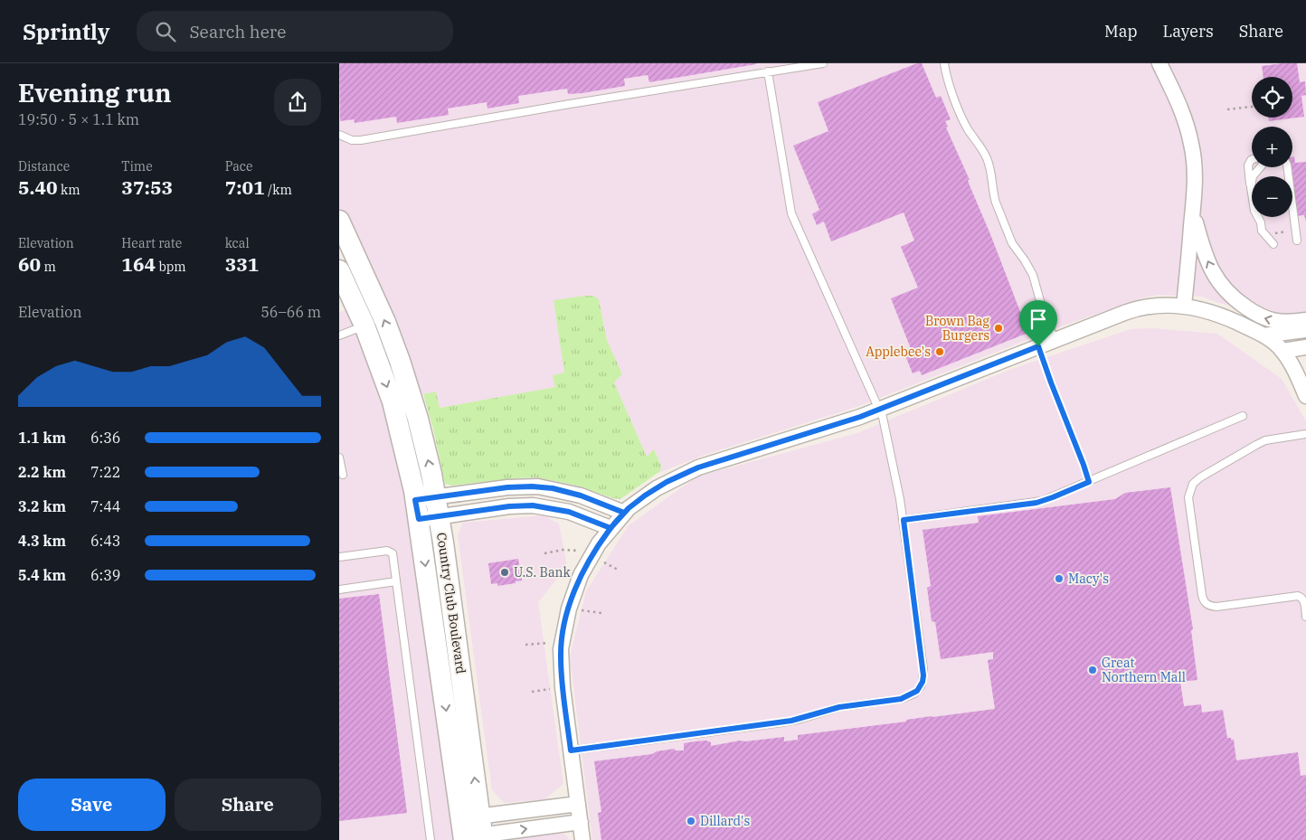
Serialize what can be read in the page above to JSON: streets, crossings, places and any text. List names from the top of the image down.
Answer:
{
  "streets": {
    "street": ["Country Club Boulevard"]
  },
  "places": [
    "Brown Bag Burgers",
    "Applebee's",
    "U.S. Bank",
    "Macy's",
    "Great Northern Mall",
    "Dillard's"
  ],
  "page": {
    "header": "Sprintly",
    "search": "Search here",
    "nav": ["Map", "Layers", "Share"],
    "heading": ["Evening run", "19:50 · 5 × 1.1 km"],
    "map_buttons": ["+", "−"],
    "stats": [
      ["Distance", "5.40 km"],
      ["Time", "37:53"],
      ["Pace", "7:01 /km"],
      ["Elevation", "60 m"],
      ["Heart rate", "164 bpm"],
      ["kcal", "331"]
    ],
    "chart": ["Elevation", "56–66 m"],
    "list": [
      {
        "name": "1.1 km",
        "note": "6:36"
      },
      {
        "name": "2.2 km",
        "note": "7:22"
      },
      {
        "name": "3.2 km",
        "note": "7:44"
      },
      {
        "name": "4.3 km",
        "note": "6:43"
      },
      {
        "name": "5.4 km",
        "note": "6:39"
      }
    ],
    "buttons": ["Save", "Share"]
  }
}
